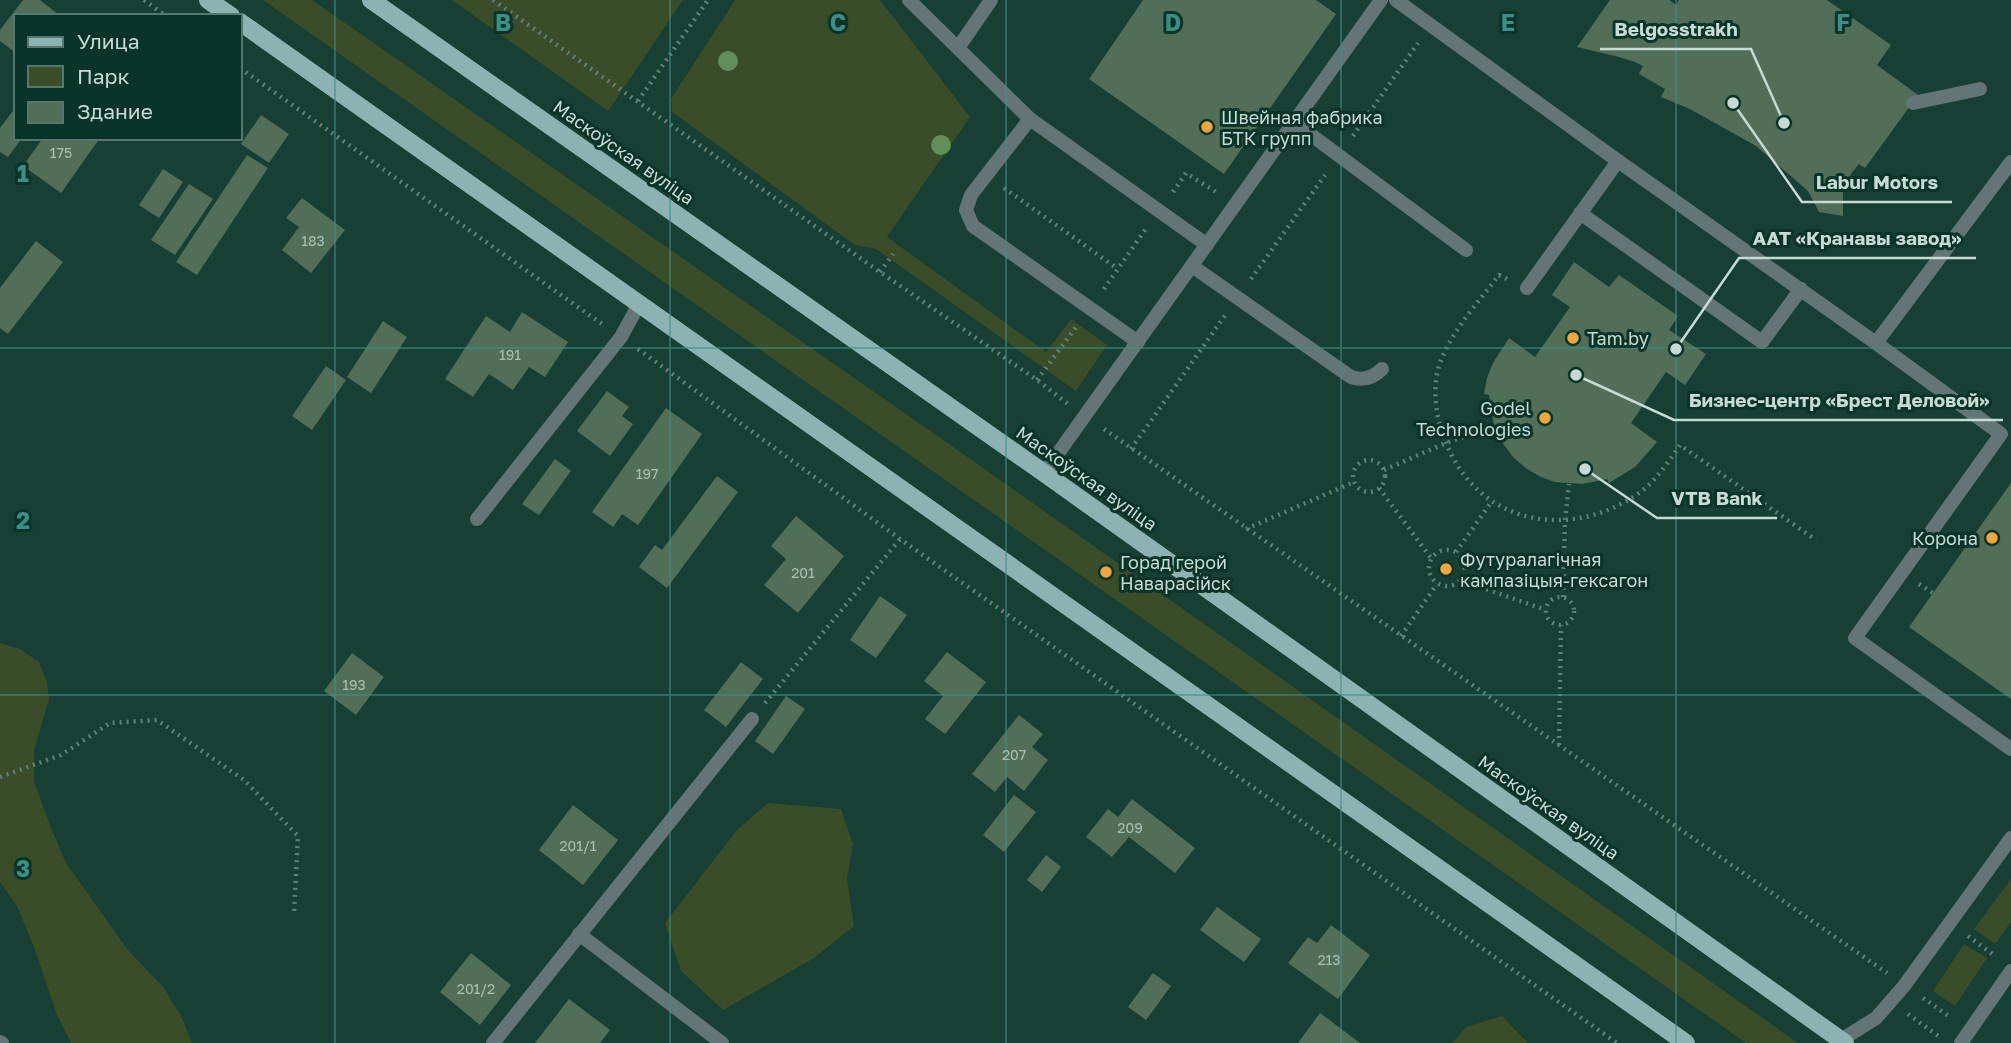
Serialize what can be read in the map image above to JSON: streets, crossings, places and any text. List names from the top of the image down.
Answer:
{
  "streets": {
    "main road": ["Маскоўская вуліца"]
  },
  "places": [
    "Labur Motors",
    "Belgosstrakh",
    "Швейная фабрика БТК групп",
    "Tam.by",
    "ААТ «Кранавы завод»",
    "Бизнес-центр «Брест Деловой»",
    "Godel Technologies",
    "VTB Bank",
    "Корона",
    "Футуралагічная кампазіцыя-гексагон",
    "Горад герой Наварасійск"
  ],
  "house_numbers": [
    "175",
    "183",
    "191",
    "197",
    "201",
    "193",
    "207",
    "209",
    "201/1",
    "213",
    "201/2"
  ],
  "legend": ["Улица", "Парк", "Здание"],
  "grid": {
    "columns": [
      "B",
      "C",
      "D",
      "E",
      "F"
    ],
    "rows": ["1", "2", "3"]
  }
}
